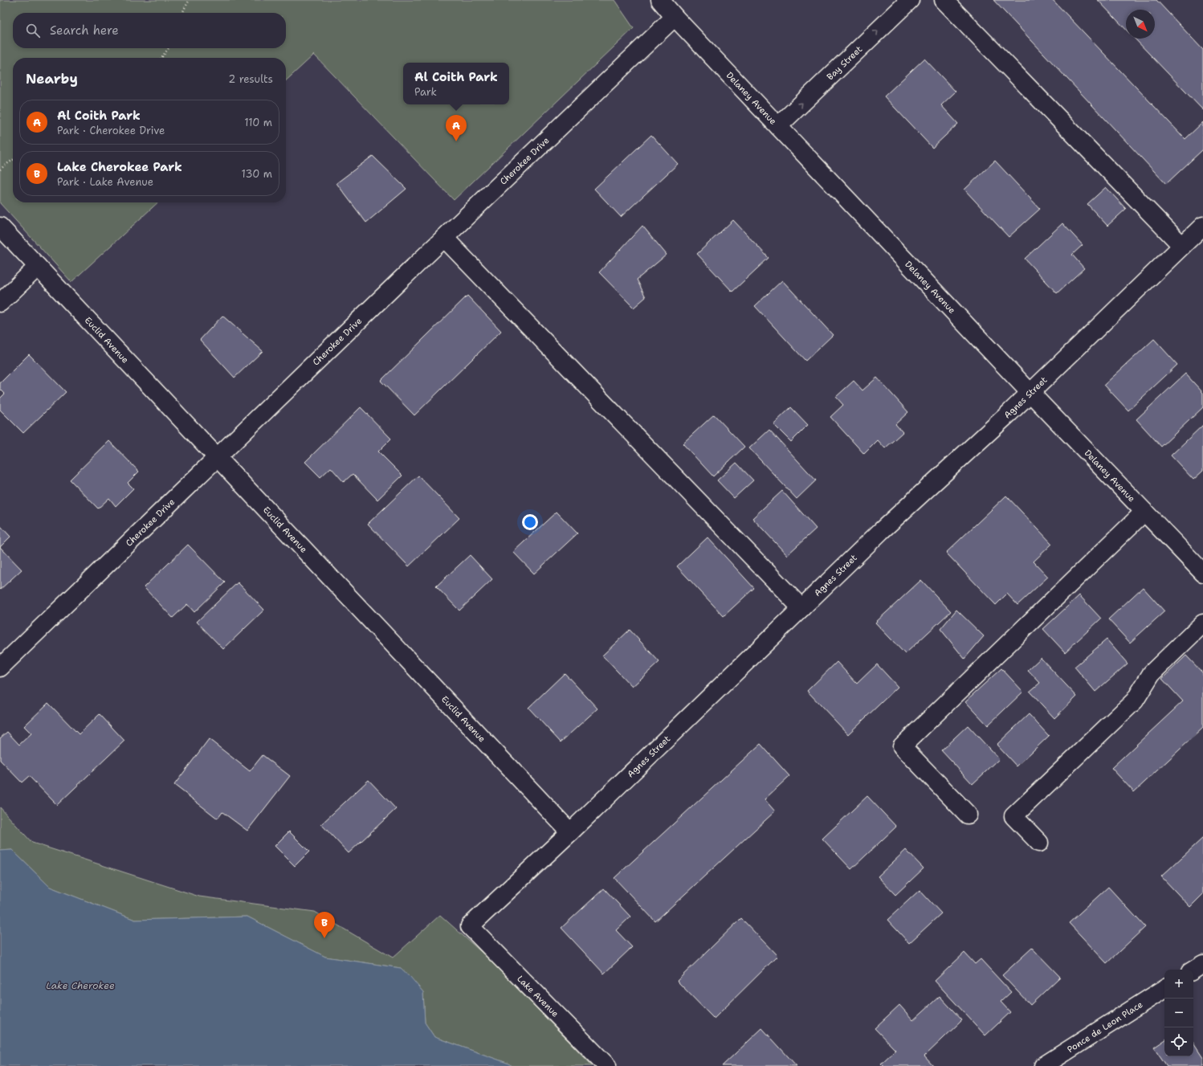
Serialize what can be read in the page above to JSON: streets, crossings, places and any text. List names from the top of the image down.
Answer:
{
  "streets": {
    "street": [
      "Bay Street",
      "Delaney Avenue",
      "Cherokee Drive",
      "Euclid Avenue",
      "Agnes Street",
      "Lake Avenue",
      "Ponce de Leon Place"
    ]
  },
  "crossings": [
    ["Bay Street", "Delaney Avenue"],
    ["Delaney Avenue", "Cherokee Drive"],
    ["Delaney Avenue", "Agnes Street"],
    ["Cherokee Drive", "Euclid Avenue"],
    ["Euclid Avenue", "Agnes Street"],
    ["Agnes Street", "Lake Avenue"]
  ],
  "one_way": ["Bay Street"],
  "water": ["Lake Cherokee"],
  "north": "bottom right",
  "page": {
    "search": "Search here",
    "heading": ["Nearby", "2 results"],
    "popup": ["Al Coith Park", "Park"],
    "list": [
      {
        "mark": "A",
        "name": "Al Coith Park",
        "note": "Park · Cherokee Drive",
        "value": "110 m"
      },
      {
        "mark": "B",
        "name": "Lake Cherokee Park",
        "note": "Park · Lake Avenue",
        "value": "130 m"
      }
    ],
    "pins": ["A", "B"],
    "map_buttons": ["+", "−"]
  }
}
